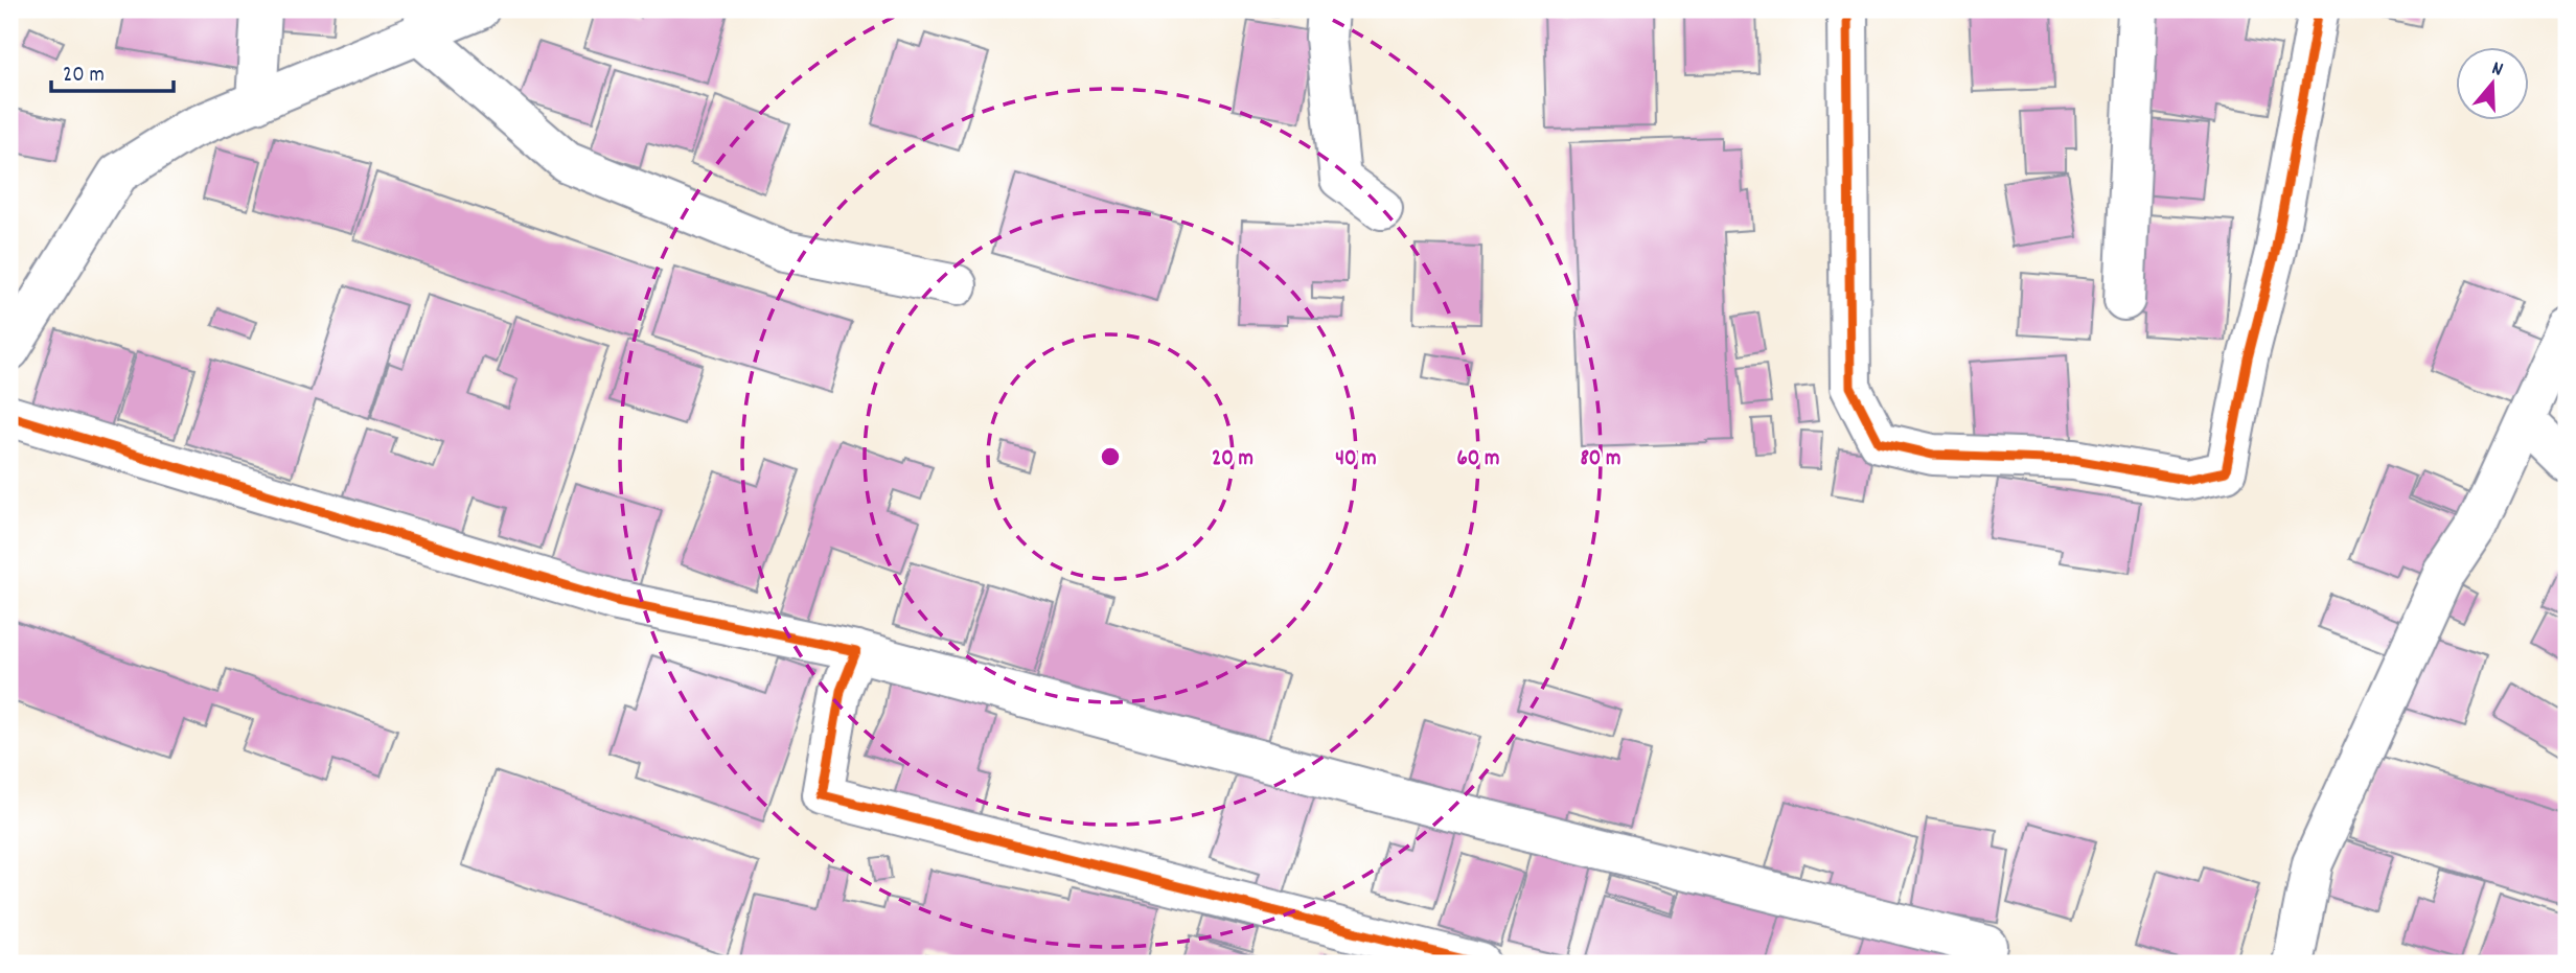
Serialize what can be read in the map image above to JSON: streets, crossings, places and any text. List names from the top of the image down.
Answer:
{
  "scale_bar": "20 m",
  "north": "top",
  "rings": [
    "20 m",
    "40 m",
    "60 m",
    "80 m"
  ]
}
